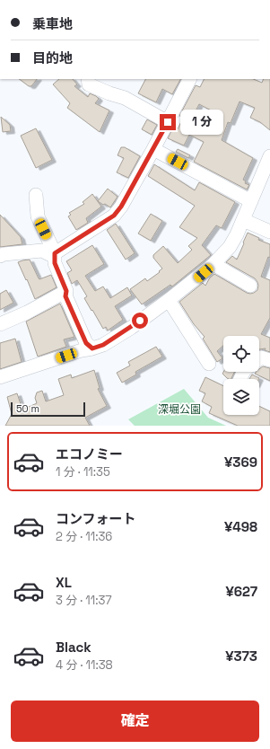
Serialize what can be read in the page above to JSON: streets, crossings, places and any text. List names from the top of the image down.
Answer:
{
  "parks": ["深堀公園"],
  "scale_bar": "50 m",
  "page": {
    "banner": ["乗車地", "目的地"],
    "bubble": "1 分",
    "scale": "50 m",
    "list": [
      {
        "name": "エコノミー",
        "note": "1 分 · 11:35",
        "value": "¥369"
      },
      {
        "name": "コンフォート",
        "note": "2 分 · 11:36",
        "value": "¥498"
      },
      {
        "name": "XL",
        "note": "3 分 · 11:37",
        "value": "¥627"
      },
      {
        "name": "Black",
        "note": "4 分 · 11:38",
        "value": "¥373"
      }
    ],
    "buttons": "確定"
  }
}
